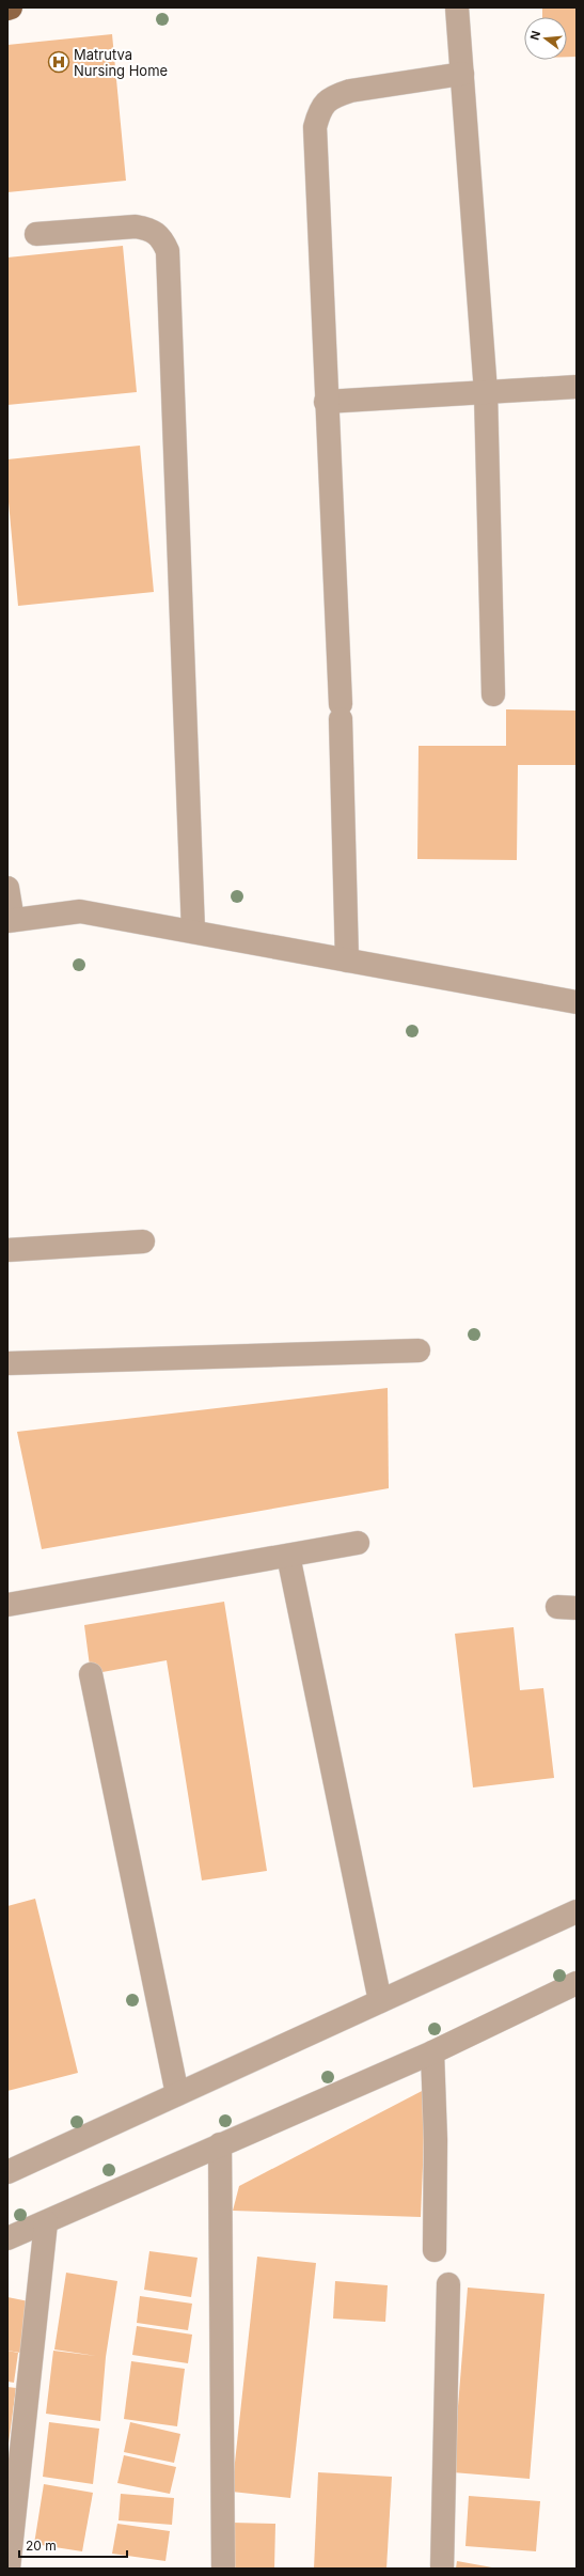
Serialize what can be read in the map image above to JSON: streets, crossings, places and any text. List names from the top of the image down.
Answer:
{
  "places": {
    "hospital": ["Matrutva Nursing Home"]
  },
  "scale_bar": "20 m",
  "north": "left"
}
